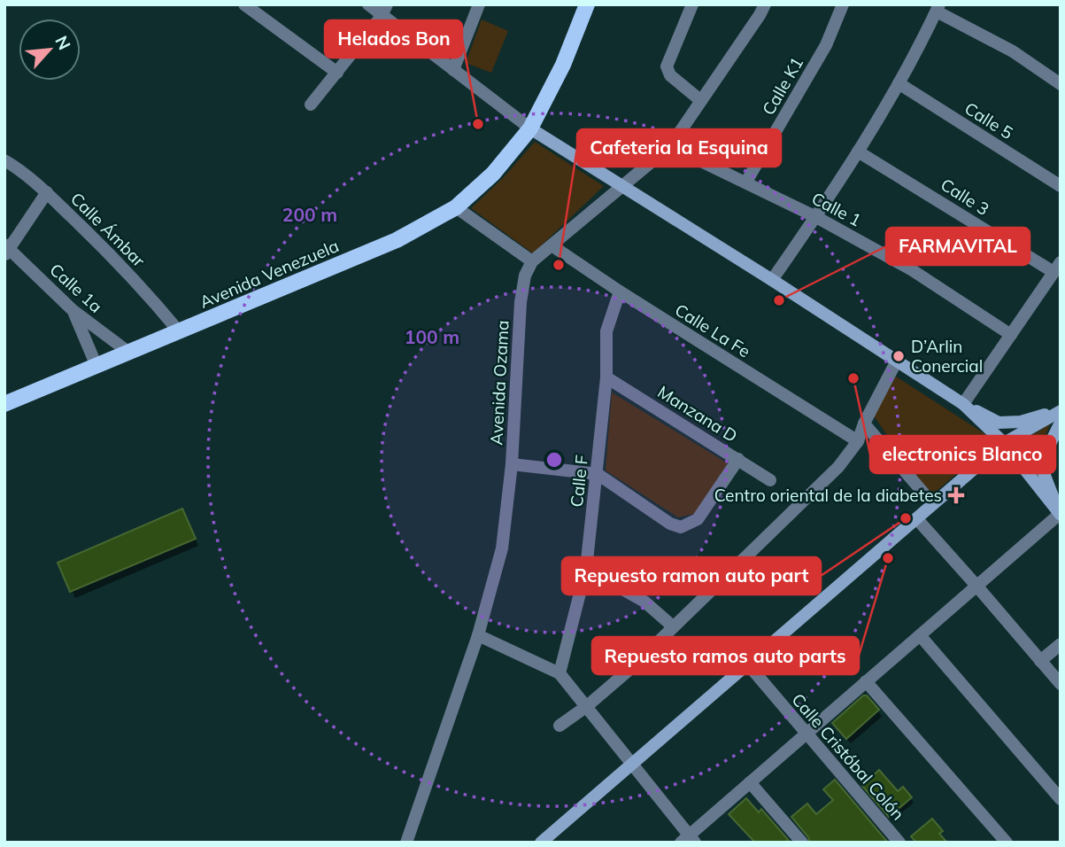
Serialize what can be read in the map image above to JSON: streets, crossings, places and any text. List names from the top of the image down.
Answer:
{
  "streets": {
    "main road": ["Avenida Venezuela"],
    "street": [
      "Calle K1",
      "Calle 5",
      "Calle 3",
      "Calle 1",
      "Calle Ámbar",
      "Calle 1a",
      "Calle La Fe",
      "Avenida Ozama",
      "Manzana D",
      "Calle F",
      "Calle Cristóbal Colón"
    ]
  },
  "crossings": [
    ["Calle K1", "Calle 1"],
    ["Calle Ámbar", "Avenida Venezuela"],
    ["Avenida Venezuela", "Calle 1a"],
    ["Calle La Fe", "Calle F"],
    ["Manzana D", "Calle F"]
  ],
  "places": {
    "other": [
      "Helados Bon",
      "Cafeteria la Esquina",
      "FARMAVITAL",
      "D’Arlin Conercial",
      "electronics Blanco",
      "Repuesto ramon auto part",
      "Repuesto ramos auto parts"
    ],
    "health": ["Centro oriental de la diabetes"]
  },
  "north": "top right",
  "rings": ["200 m", "100 m"]
}
